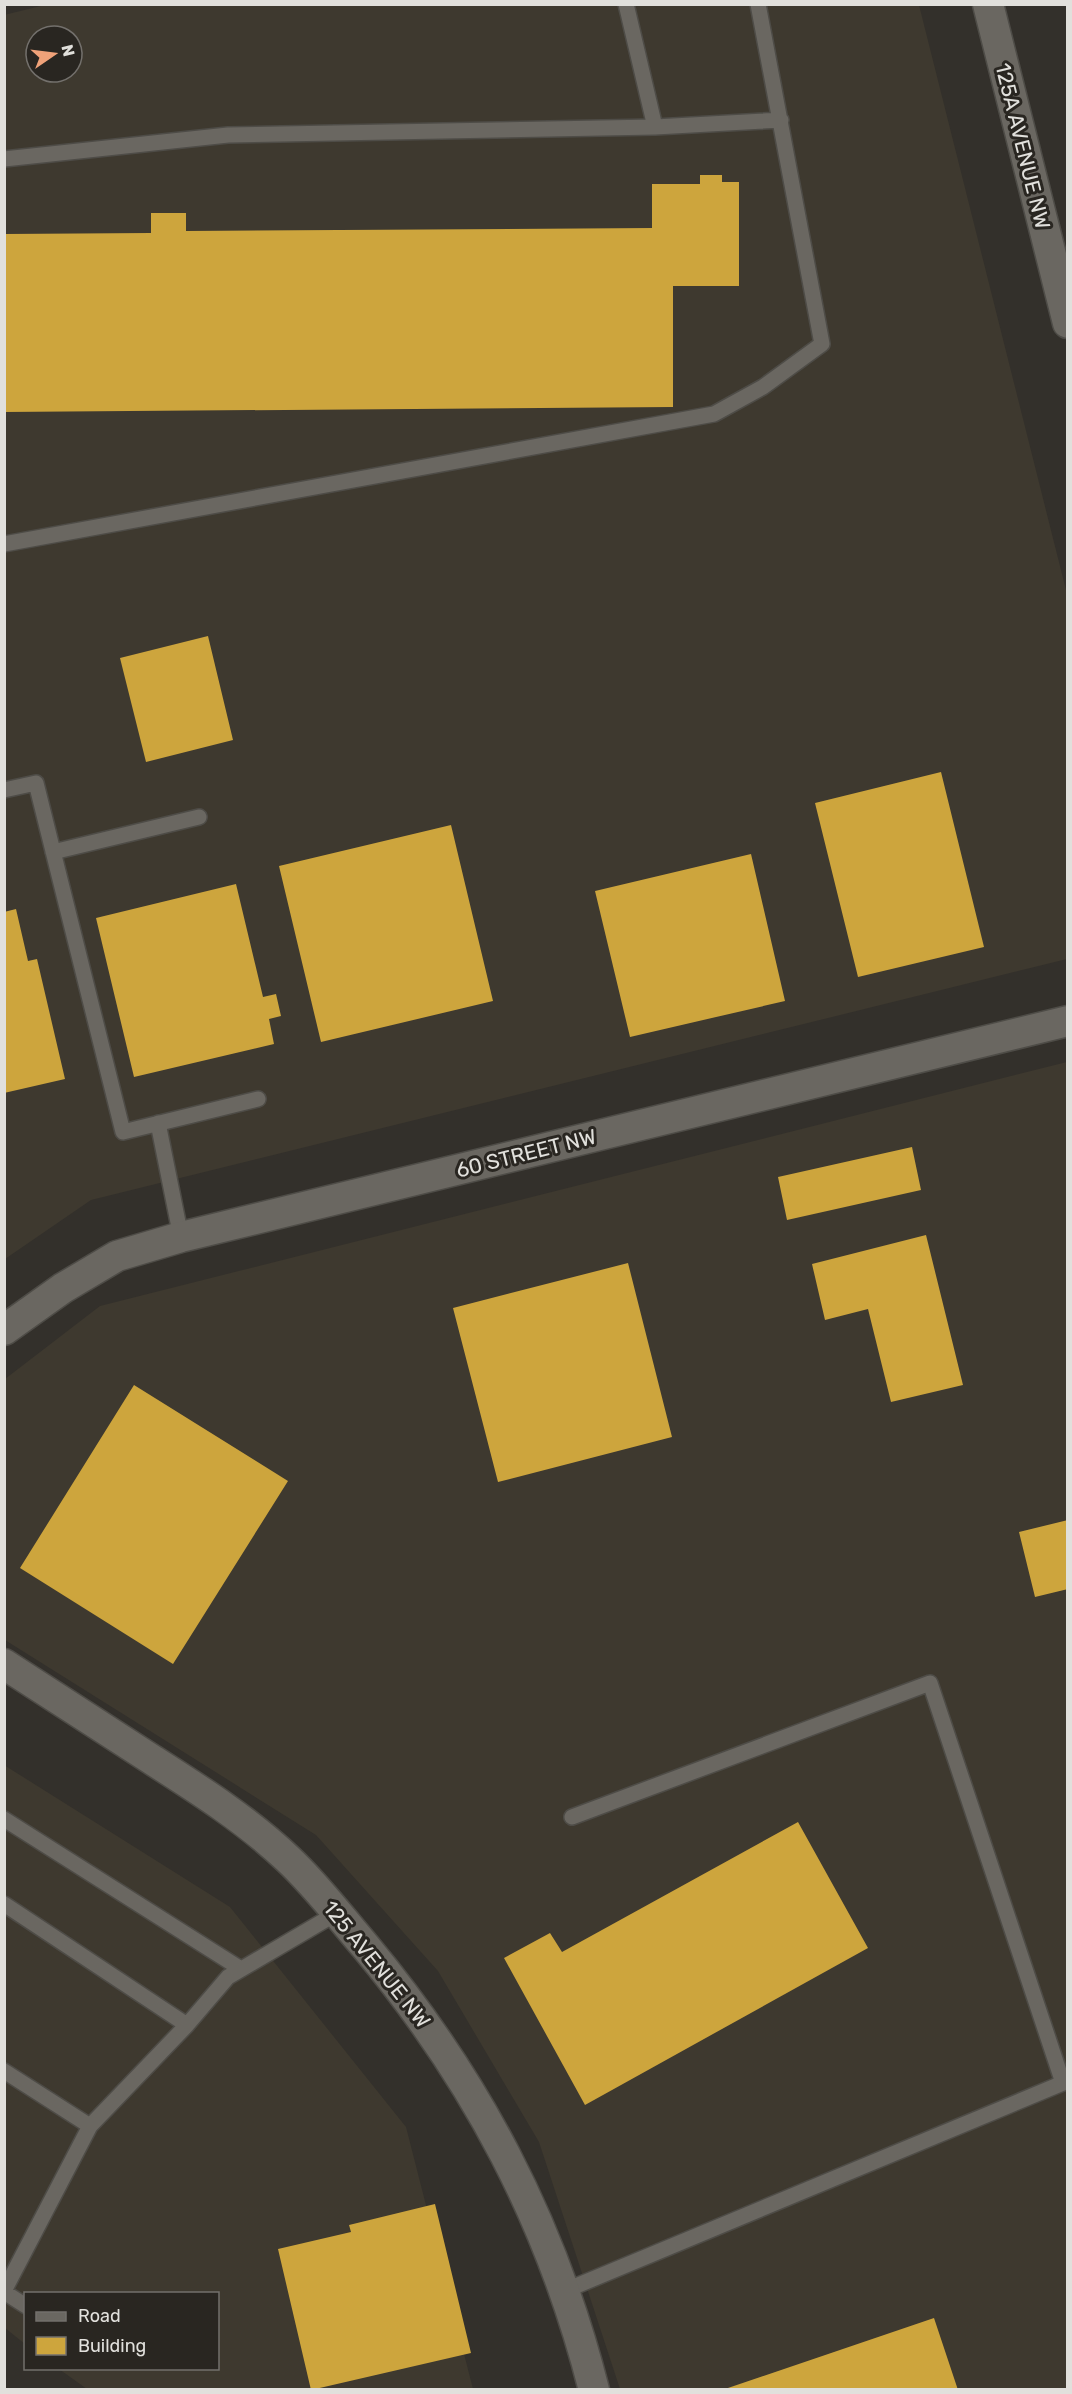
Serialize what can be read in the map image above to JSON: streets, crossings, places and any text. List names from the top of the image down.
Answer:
{
  "streets": {
    "street": ["125A AVENUE NW", "60 STREET NW", "125 AVENUE NW"]
  },
  "legend": ["Road", "Building"],
  "north": "right"
}
